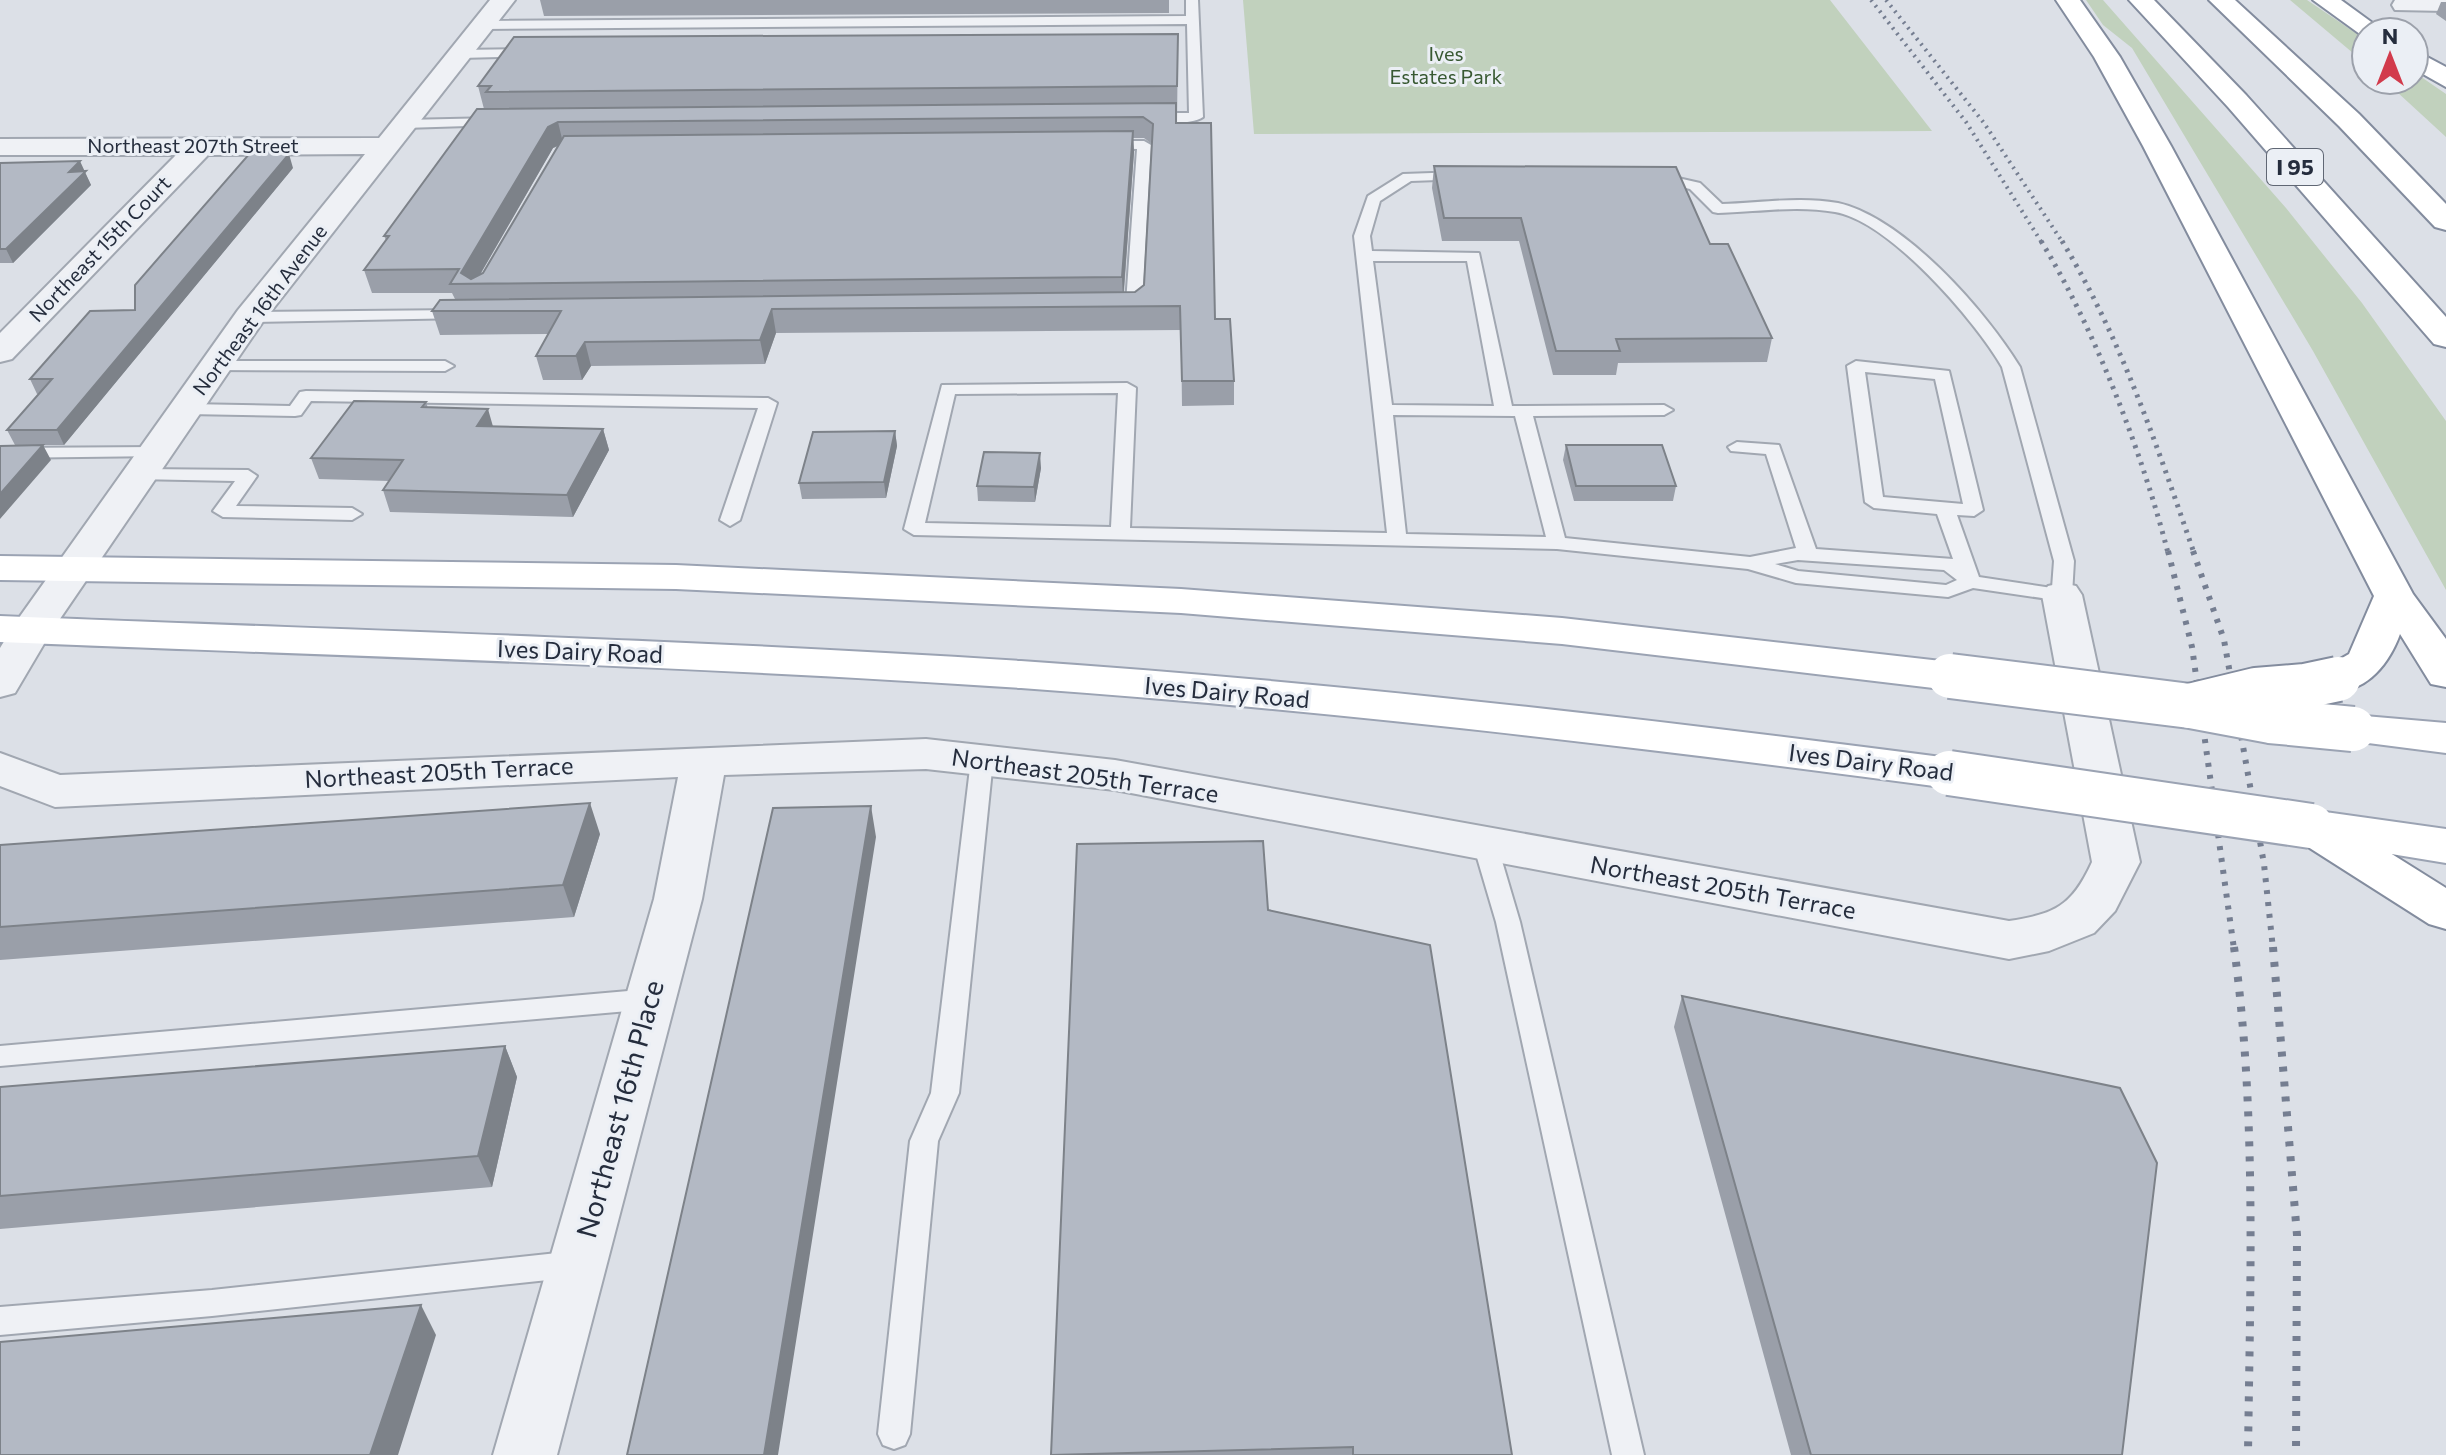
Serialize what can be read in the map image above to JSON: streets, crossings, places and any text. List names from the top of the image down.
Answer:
{
  "streets": {
    "main road": ["I 95", "Ives Dairy Road"],
    "street": [
      "Northeast 207th Street",
      "Northeast 15th Court",
      "Northeast 16th Avenue",
      "Northeast 205th Terrace",
      "Northeast 16th Place"
    ]
  },
  "crossings": [
    ["Northeast 207th Street", "Northeast 15th Court"],
    ["Northeast 207th Street", "Northeast 16th Avenue"],
    ["Northeast 16th Avenue", "Ives Dairy Road"],
    ["Northeast 205th Terrace", "Northeast 16th Place"]
  ],
  "parks": ["Ives Estates Park"],
  "north": "top"
}
